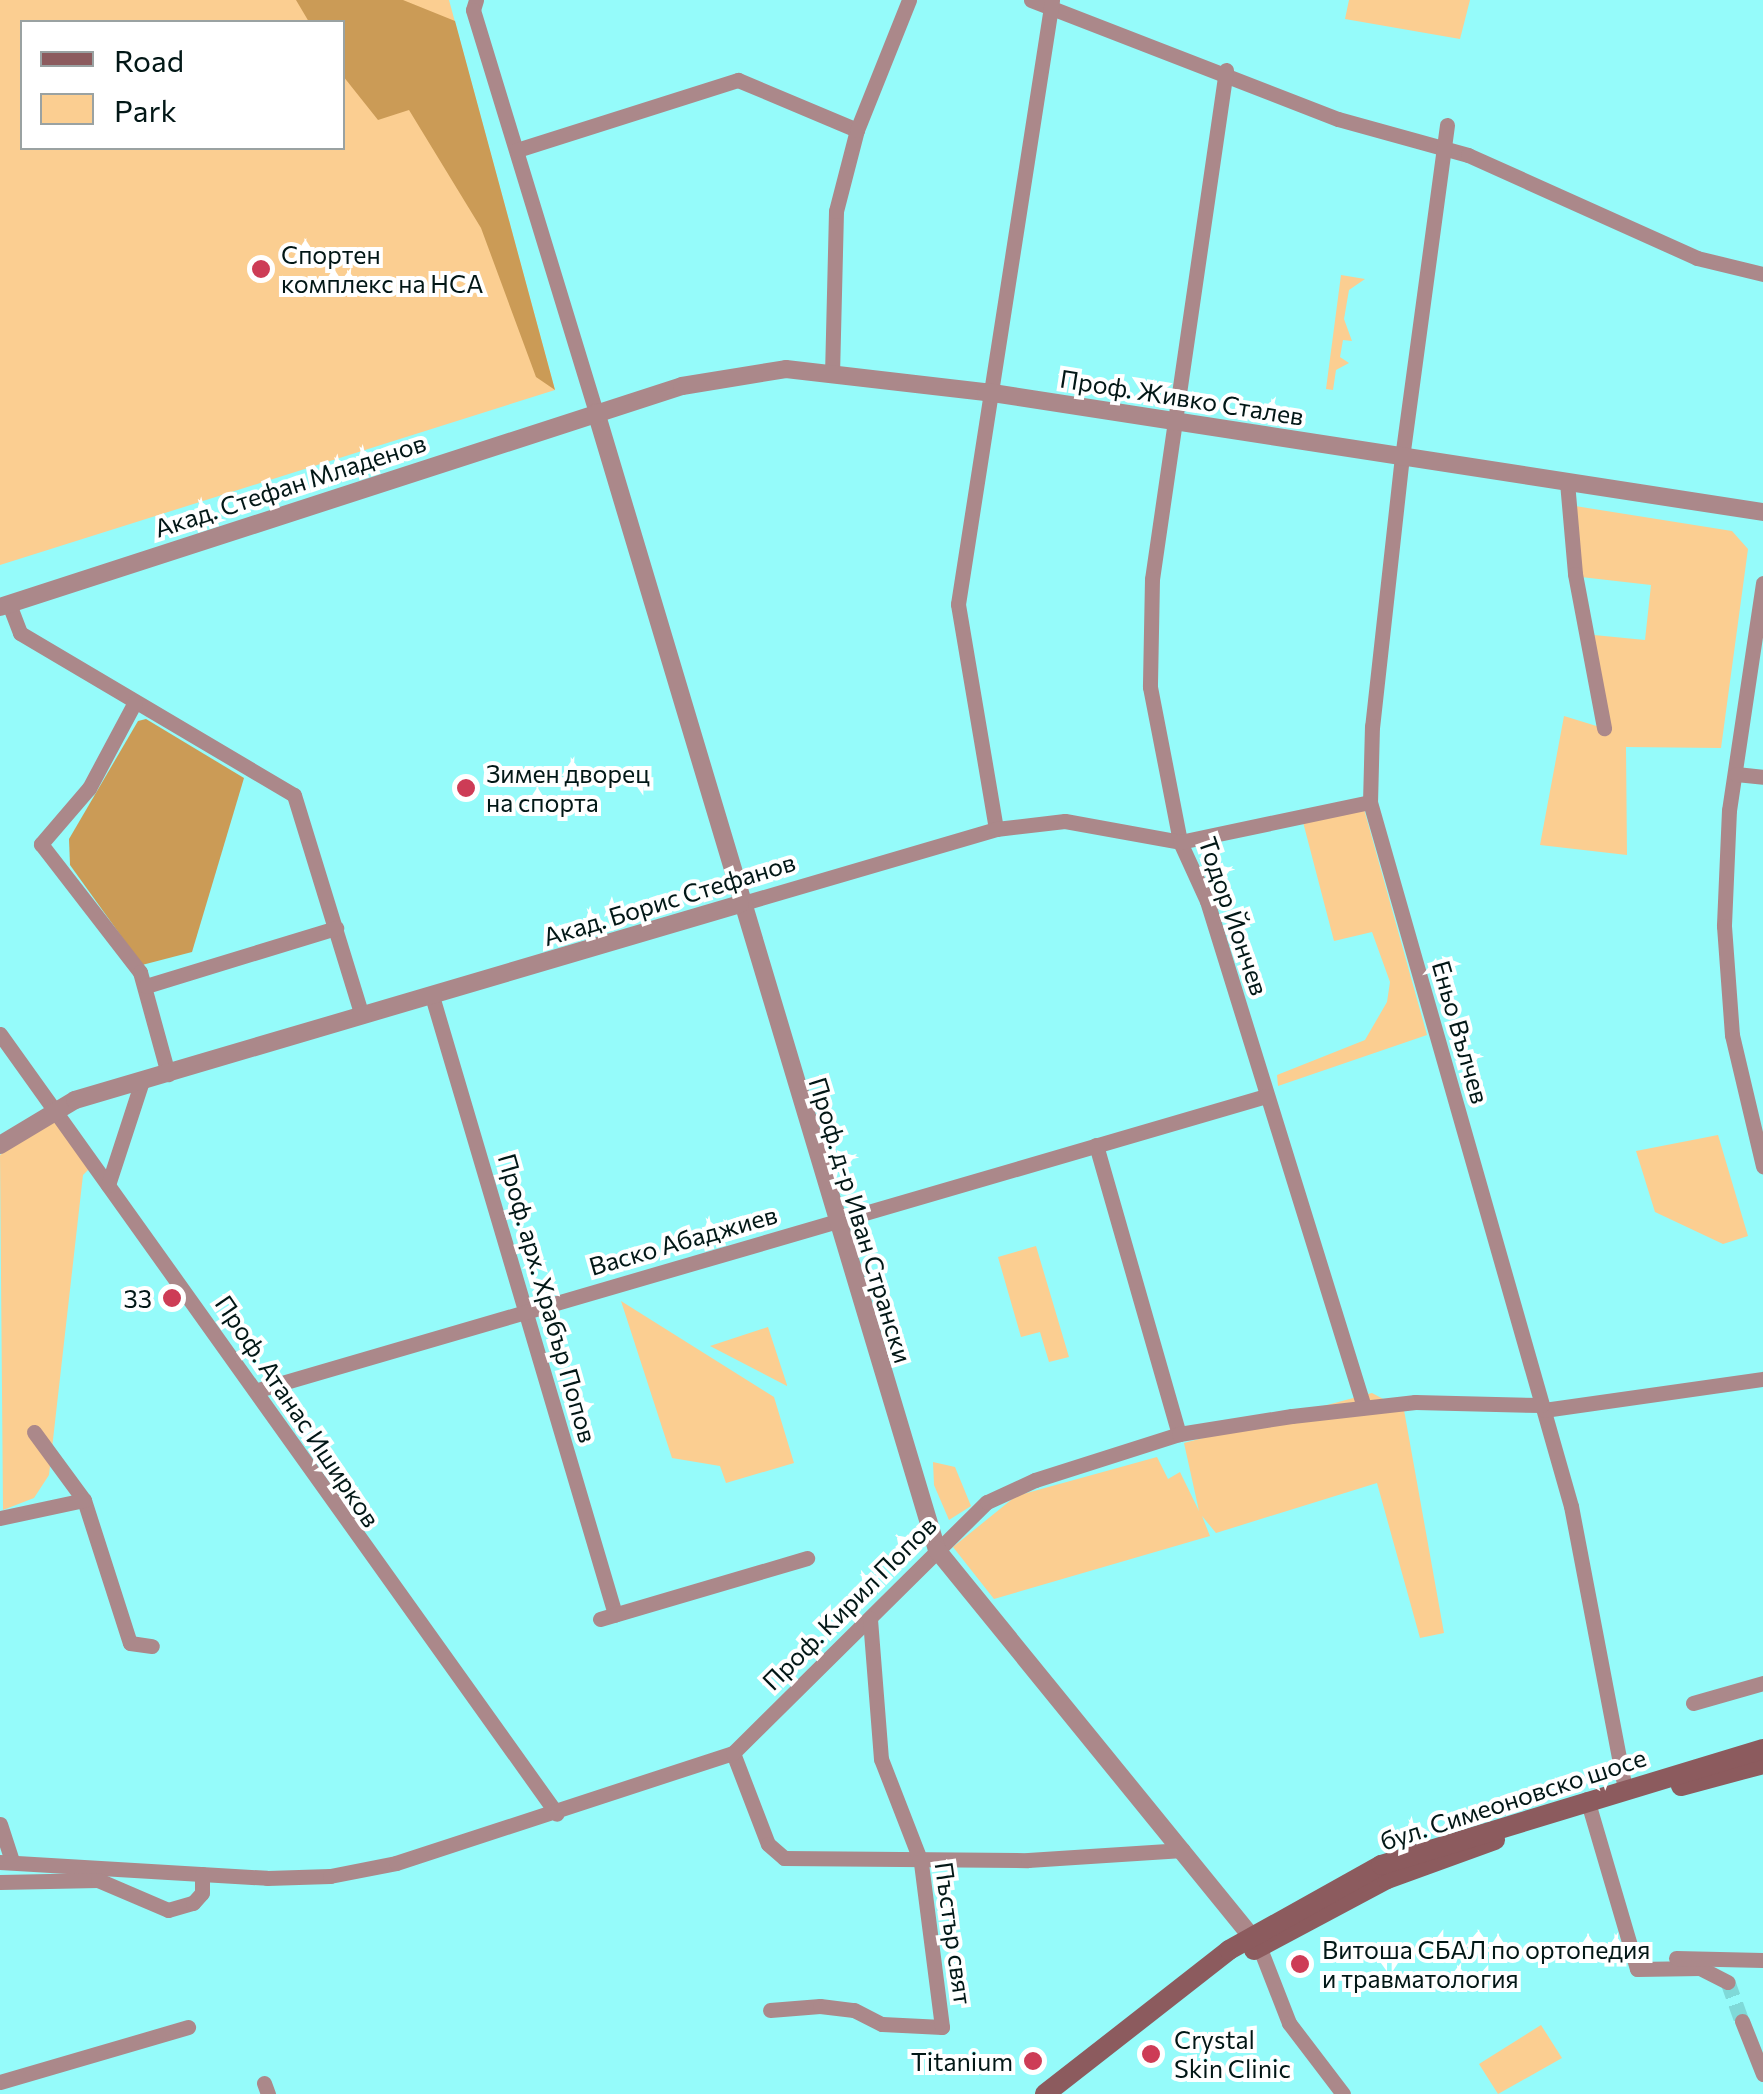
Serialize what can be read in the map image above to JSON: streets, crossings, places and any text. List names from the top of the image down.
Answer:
{
  "streets": {
    "main road": ["бул. Симеоновско шосе"],
    "street": [
      "Проф. Живко Сталев",
      "Акад. Стефан Младенов",
      "Акад. Борис Стефанов",
      "Тодор Йончев",
      "Еньо Вълчев",
      "Проф. д-р Иван Странски",
      "Васко Абаджиев",
      "Проф. арх. Храбър Попов",
      "Проф. Атанас Иширков",
      "Проф. Кирил Попов",
      "Пъстър свят"
    ]
  },
  "crossings": [
    ["Проф. Живко Сталев", "Акад. Стефан Младенов"],
    ["Проф. Живко Сталев", "Тодор Йончев"],
    ["Проф. Живко Сталев", "Еньо Вълчев"],
    ["Проф. Живко Сталев", "Проф. д-р Иван Странски"],
    ["Акад. Стефан Младенов", "Проф. д-р Иван Странски"],
    ["Акад. Борис Стефанов", "Тодор Йончев"],
    ["Акад. Борис Стефанов", "Еньо Вълчев"],
    ["Акад. Борис Стефанов", "Проф. д-р Иван Странски"],
    ["Акад. Борис Стефанов", "Проф. арх. Храбър Попов"],
    ["Акад. Борис Стефанов", "Проф. Атанас Иширков"],
    ["Тодор Йончев", "Васко Абаджиев"],
    ["Тодор Йончев", "Проф. Кирил Попов"],
    ["Еньо Вълчев", "Проф. Кирил Попов"],
    ["Еньо Вълчев", "бул. Симеоновско шосе"],
    ["Проф. д-р Иван Странски", "Васко Абаджиев"],
    ["Проф. д-р Иван Странски", "Проф. Кирил Попов"],
    ["Проф. д-р Иван Странски", "бул. Симеоновско шосе"],
    ["Васко Абаджиев", "Проф. арх. Храбър Попов"],
    ["Васко Абаджиев", "Проф. Атанас Иширков"],
    ["Проф. Атанас Иширков", "Проф. Кирил Попов"],
    ["Проф. Кирил Попов", "Пъстър свят"]
  ],
  "places": [
    "Спортен комплекс на НСА",
    "Зимен дворец на спорта",
    "33",
    "Витоша СБАЛ по ортопедия и травматология",
    "Crystal Skin Clinic",
    "Titanium"
  ],
  "legend": ["Road", "Park"]
}
